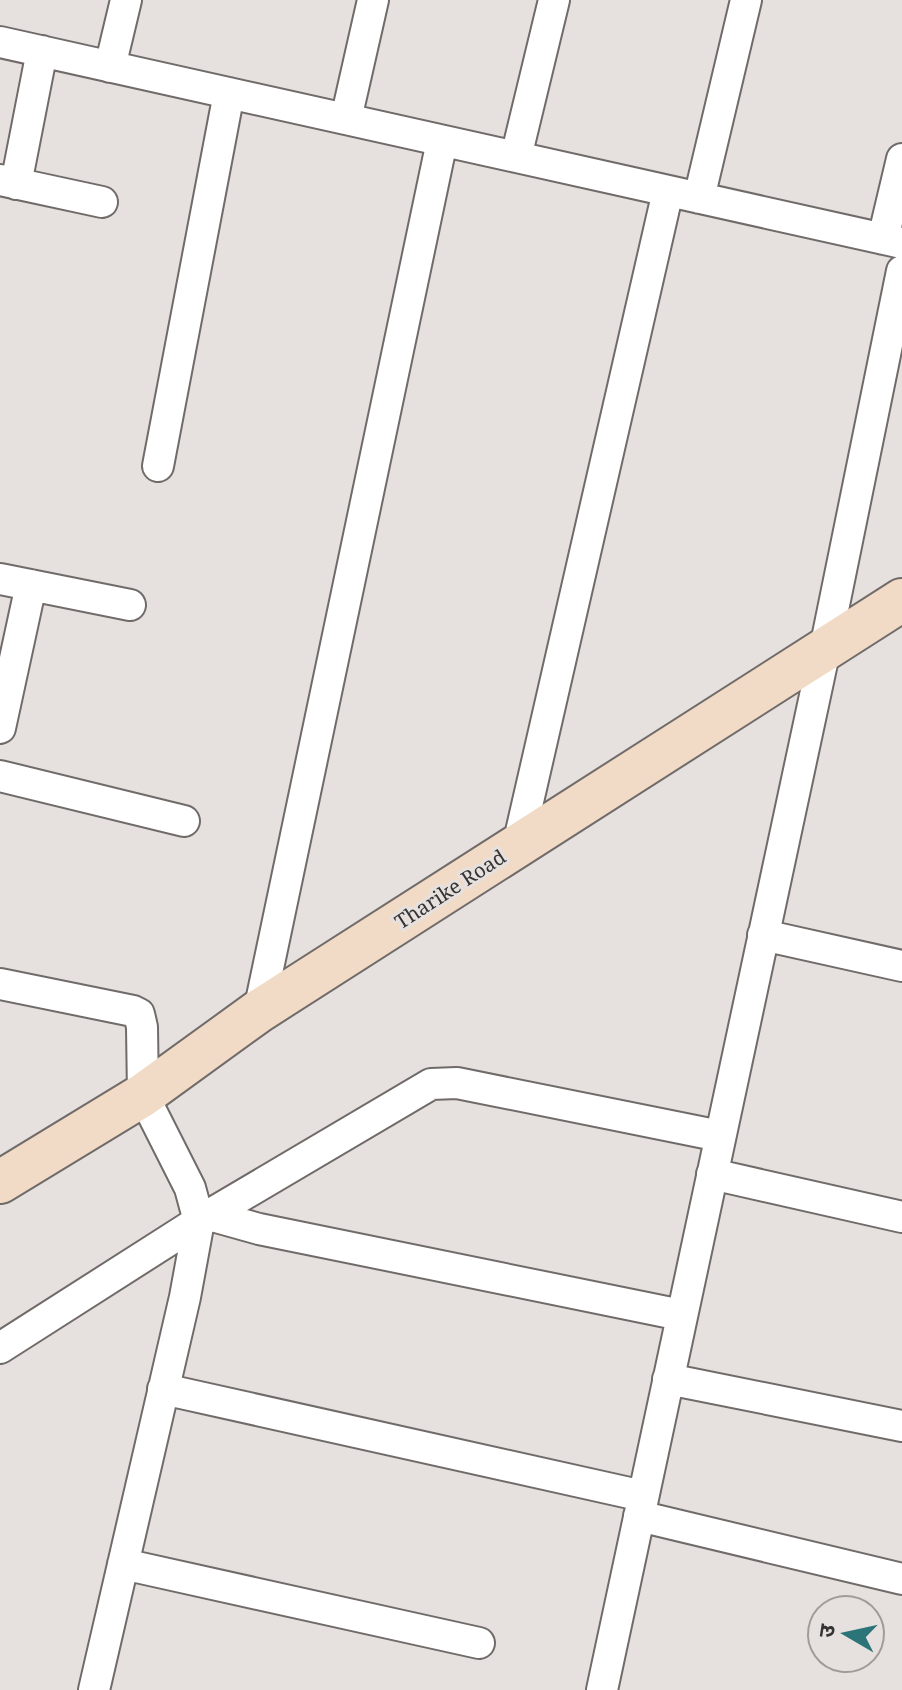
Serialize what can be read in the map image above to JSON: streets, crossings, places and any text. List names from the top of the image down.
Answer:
{
  "streets": {
    "street": ["Tharike Road"]
  },
  "north": "left"
}
